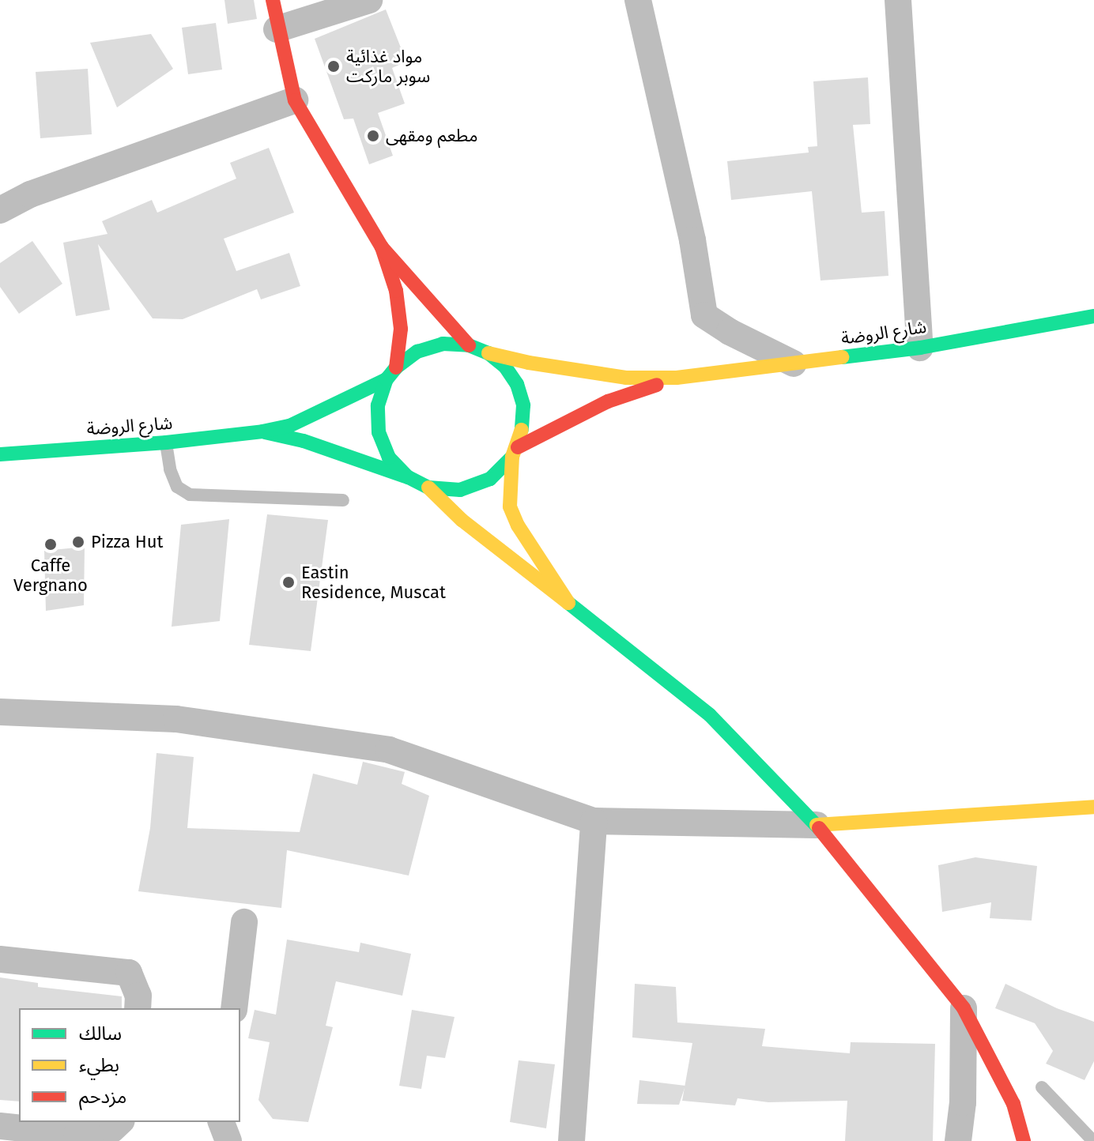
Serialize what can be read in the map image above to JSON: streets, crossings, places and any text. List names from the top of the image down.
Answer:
{
  "streets": {
    "street": ["شارع الروضة"]
  },
  "places": [
    "مواد غذائية سوبر ماركت",
    "مطعم ومقهى",
    "Pizza Hut",
    "Caffe Vergnano",
    "Eastin Residence, Muscat"
  ],
  "legend": ["سالك", "بطيء", "مزدحم"]
}
